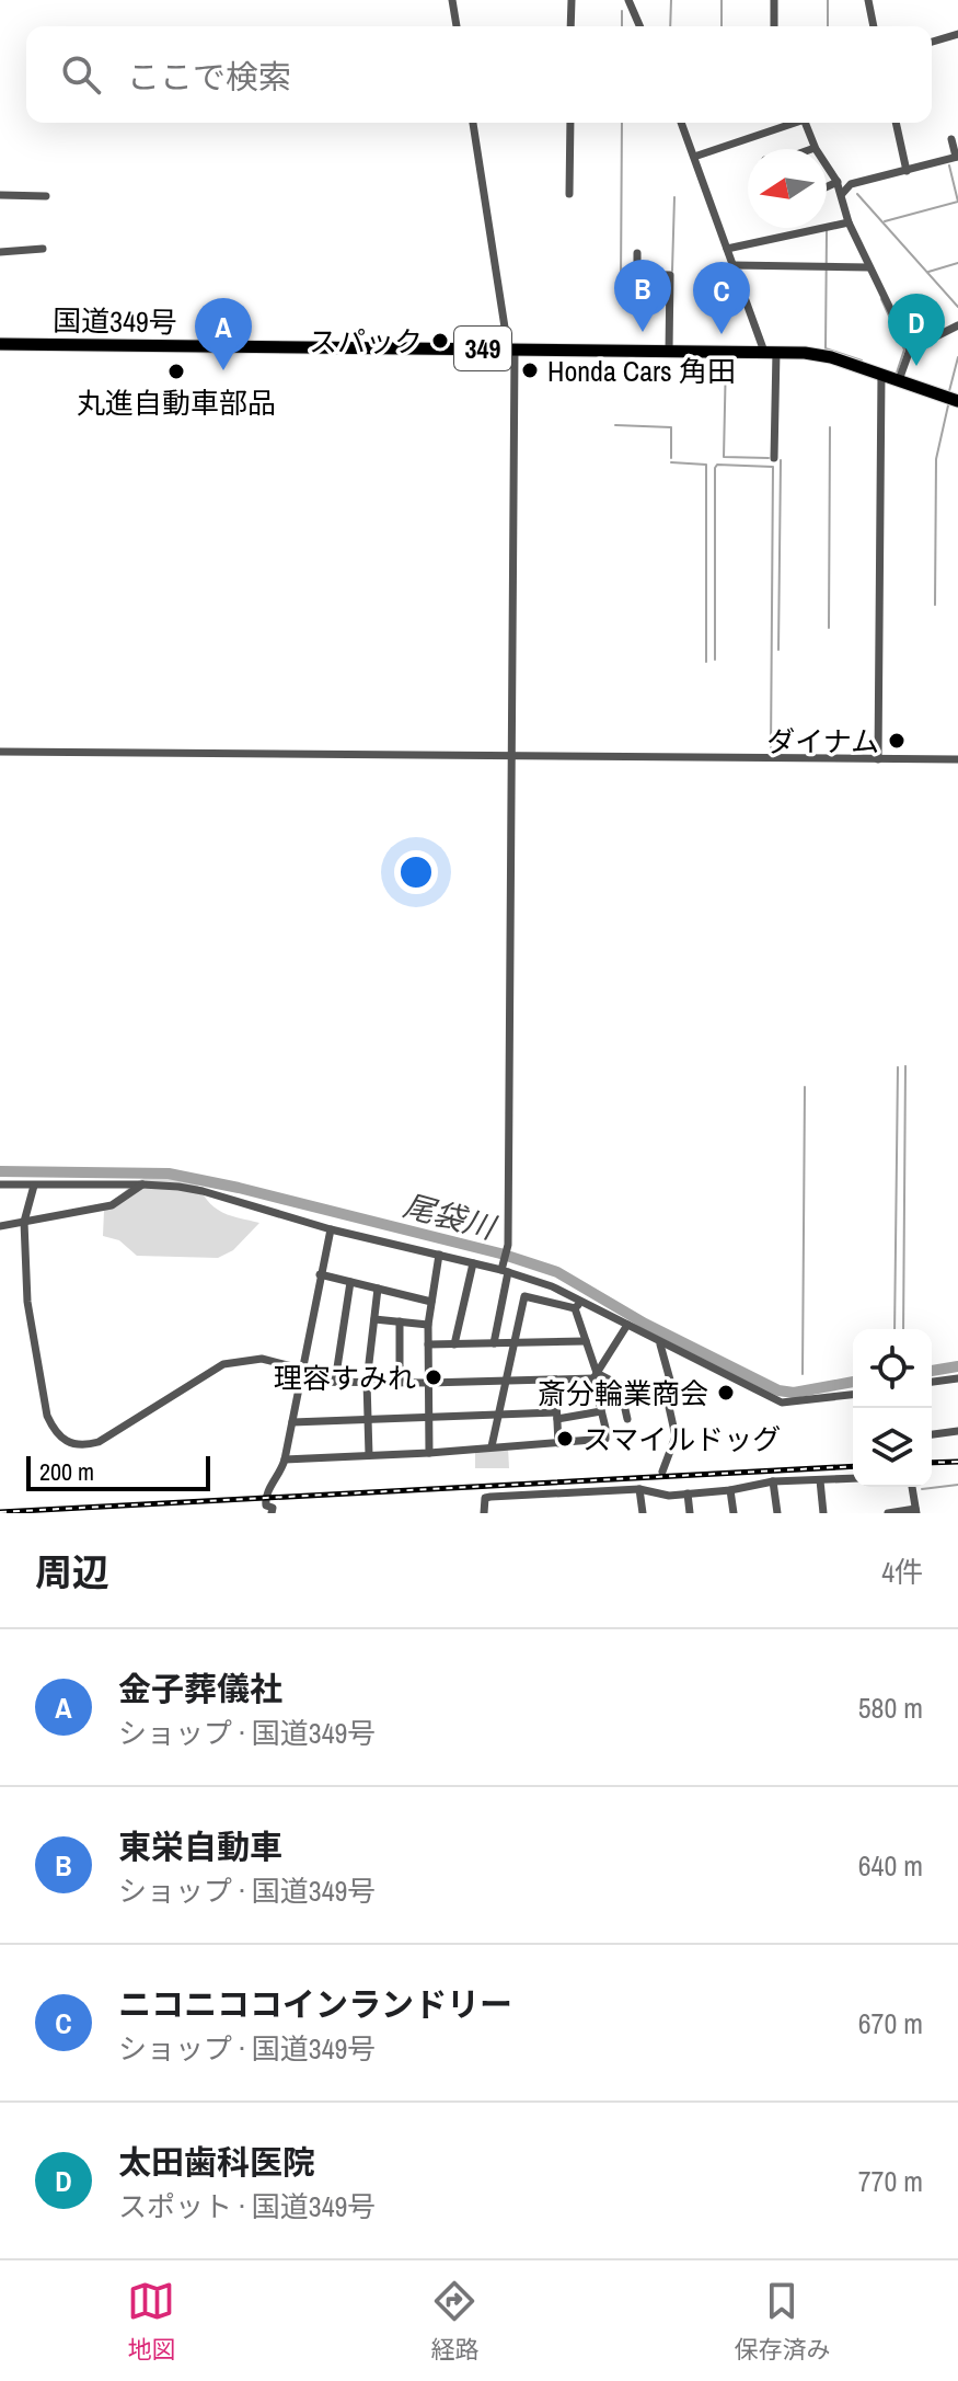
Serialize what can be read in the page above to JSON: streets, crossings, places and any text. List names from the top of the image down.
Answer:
{
  "streets": {
    "highway": ["国道349号", "349"]
  },
  "water": ["尾袋川"],
  "places": [
    "スパック",
    "Honda Cars 角田",
    "丸進自動車部品",
    "ダイナム",
    "理容すみれ",
    "斎分輪業商会",
    "スマイルドッグ"
  ],
  "scale_bar": "200 m",
  "north": "left",
  "page": {
    "search": "ここで検索",
    "pins": [
      "B",
      "C",
      "D",
      "A"
    ],
    "scale": "200 m",
    "heading": ["周辺", "4件"],
    "list": [
      {
        "mark": "A",
        "name": "金子葬儀社",
        "note": "ショップ · 国道349号",
        "value": "580 m"
      },
      {
        "mark": "B",
        "name": "東栄自動車",
        "note": "ショップ · 国道349号",
        "value": "640 m"
      },
      {
        "mark": "C",
        "name": "ニコニココインランドリー",
        "note": "ショップ · 国道349号",
        "value": "670 m"
      },
      {
        "mark": "D",
        "name": "太田歯科医院",
        "note": "スポット · 国道349号",
        "value": "770 m"
      }
    ],
    "nav": ["地図", "経路", "保存済み"]
  }
}
